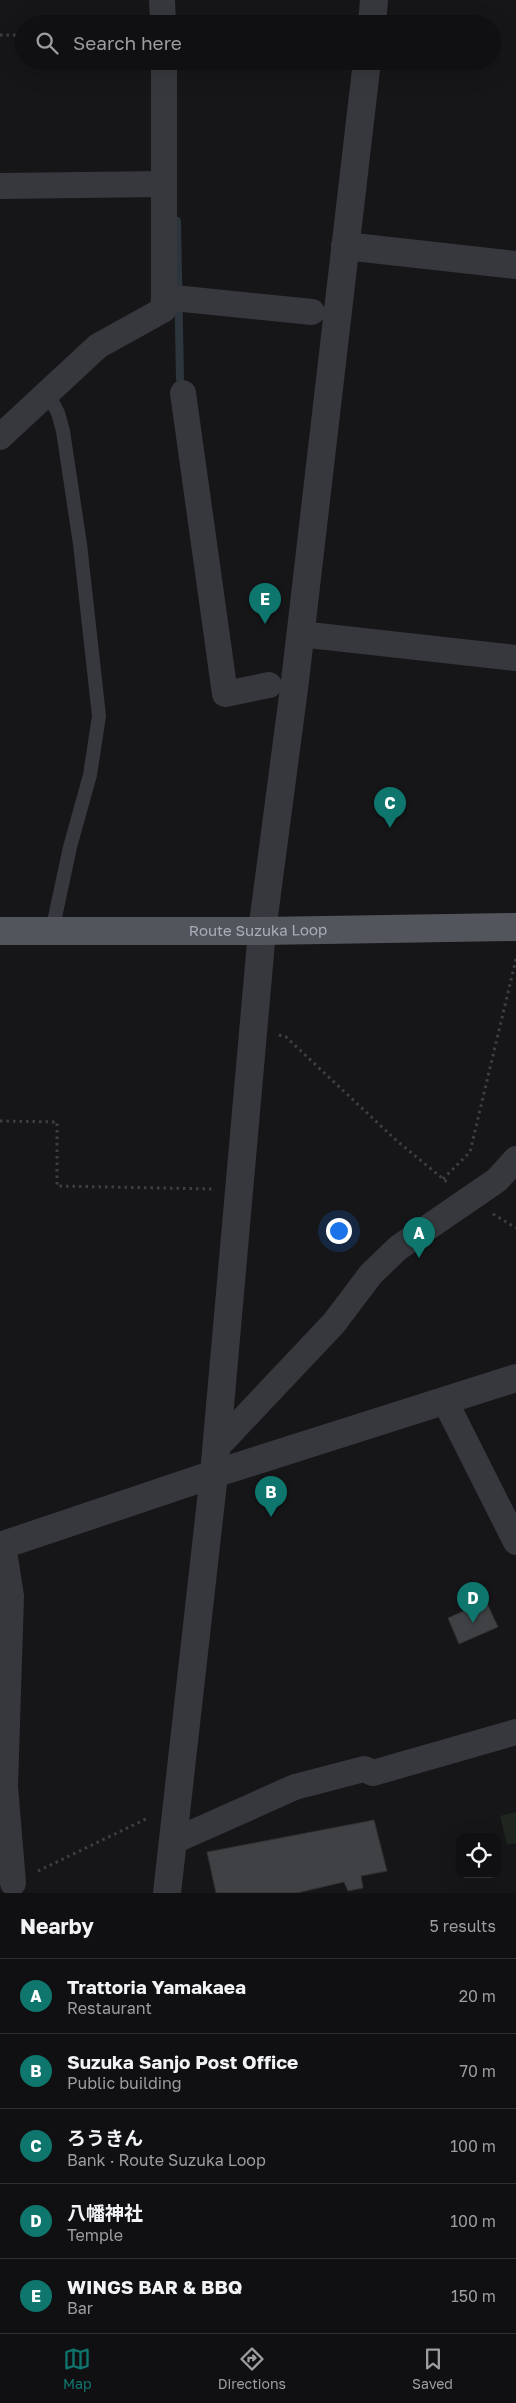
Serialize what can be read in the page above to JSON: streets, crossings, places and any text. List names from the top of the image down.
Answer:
{
  "streets": {
    "main road": ["Route Suzuka Loop"]
  },
  "page": {
    "search": "Search here",
    "pins": [
      "E",
      "C",
      "A",
      "B",
      "D"
    ],
    "heading": ["Nearby", "5 results"],
    "list": [
      {
        "mark": "A",
        "name": "Trattoria Yamakaea",
        "note": "Restaurant",
        "value": "20 m"
      },
      {
        "mark": "B",
        "name": "Suzuka Sanjo Post Office",
        "note": "Public building",
        "value": "70 m"
      },
      {
        "mark": "C",
        "name": "ろうきん",
        "note": "Bank · Route Suzuka Loop",
        "value": "100 m"
      },
      {
        "mark": "D",
        "name": "八幡神社",
        "note": "Temple",
        "value": "100 m"
      },
      {
        "mark": "E",
        "name": "WINGS BAR & BBQ",
        "note": "Bar",
        "value": "150 m"
      }
    ],
    "nav": ["Map", "Directions", "Saved"]
  }
}
